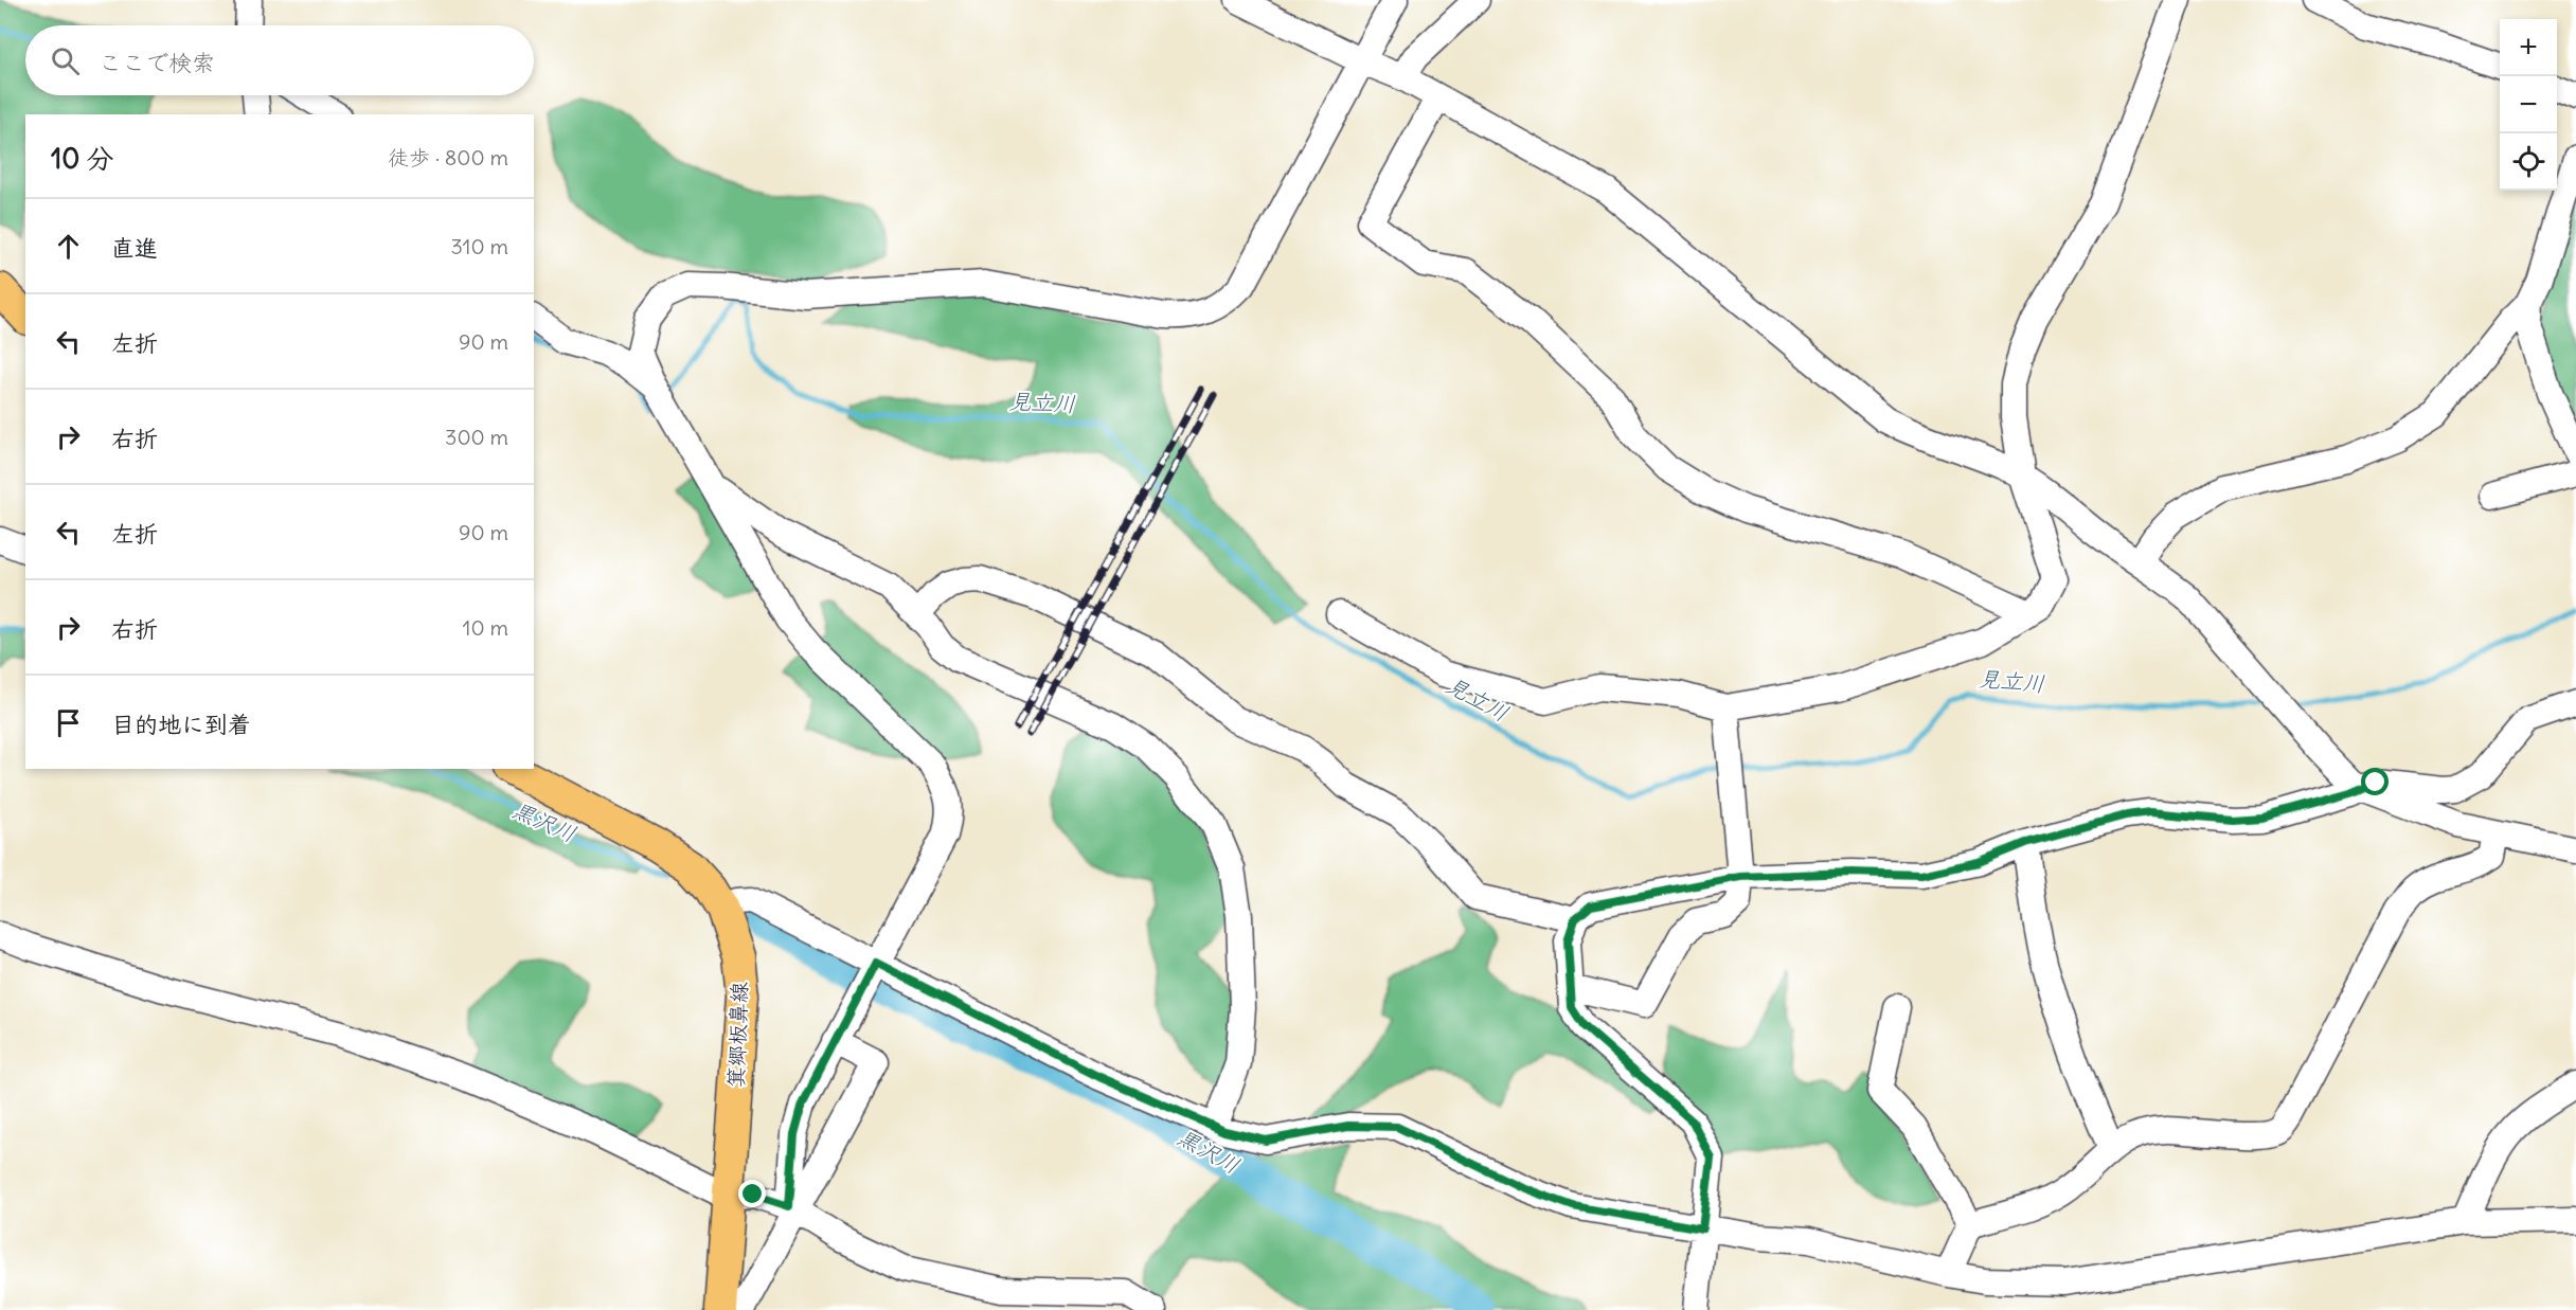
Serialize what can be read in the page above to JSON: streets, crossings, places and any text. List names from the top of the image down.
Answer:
{
  "streets": {
    "main road": ["箕郷板鼻線"]
  },
  "water": ["見立川", "黒沢川"],
  "page": {
    "map_buttons": ["+", "−"],
    "search": "ここで検索",
    "heading": ["10 分", "徒歩 · 800 m"],
    "list": [
      ["直進", "310 m"],
      ["左折", "90 m"],
      ["右折", "300 m"],
      ["左折", "90 m"],
      ["右折", "10 m"],
      "目的地に到着"
    ]
  }
}
